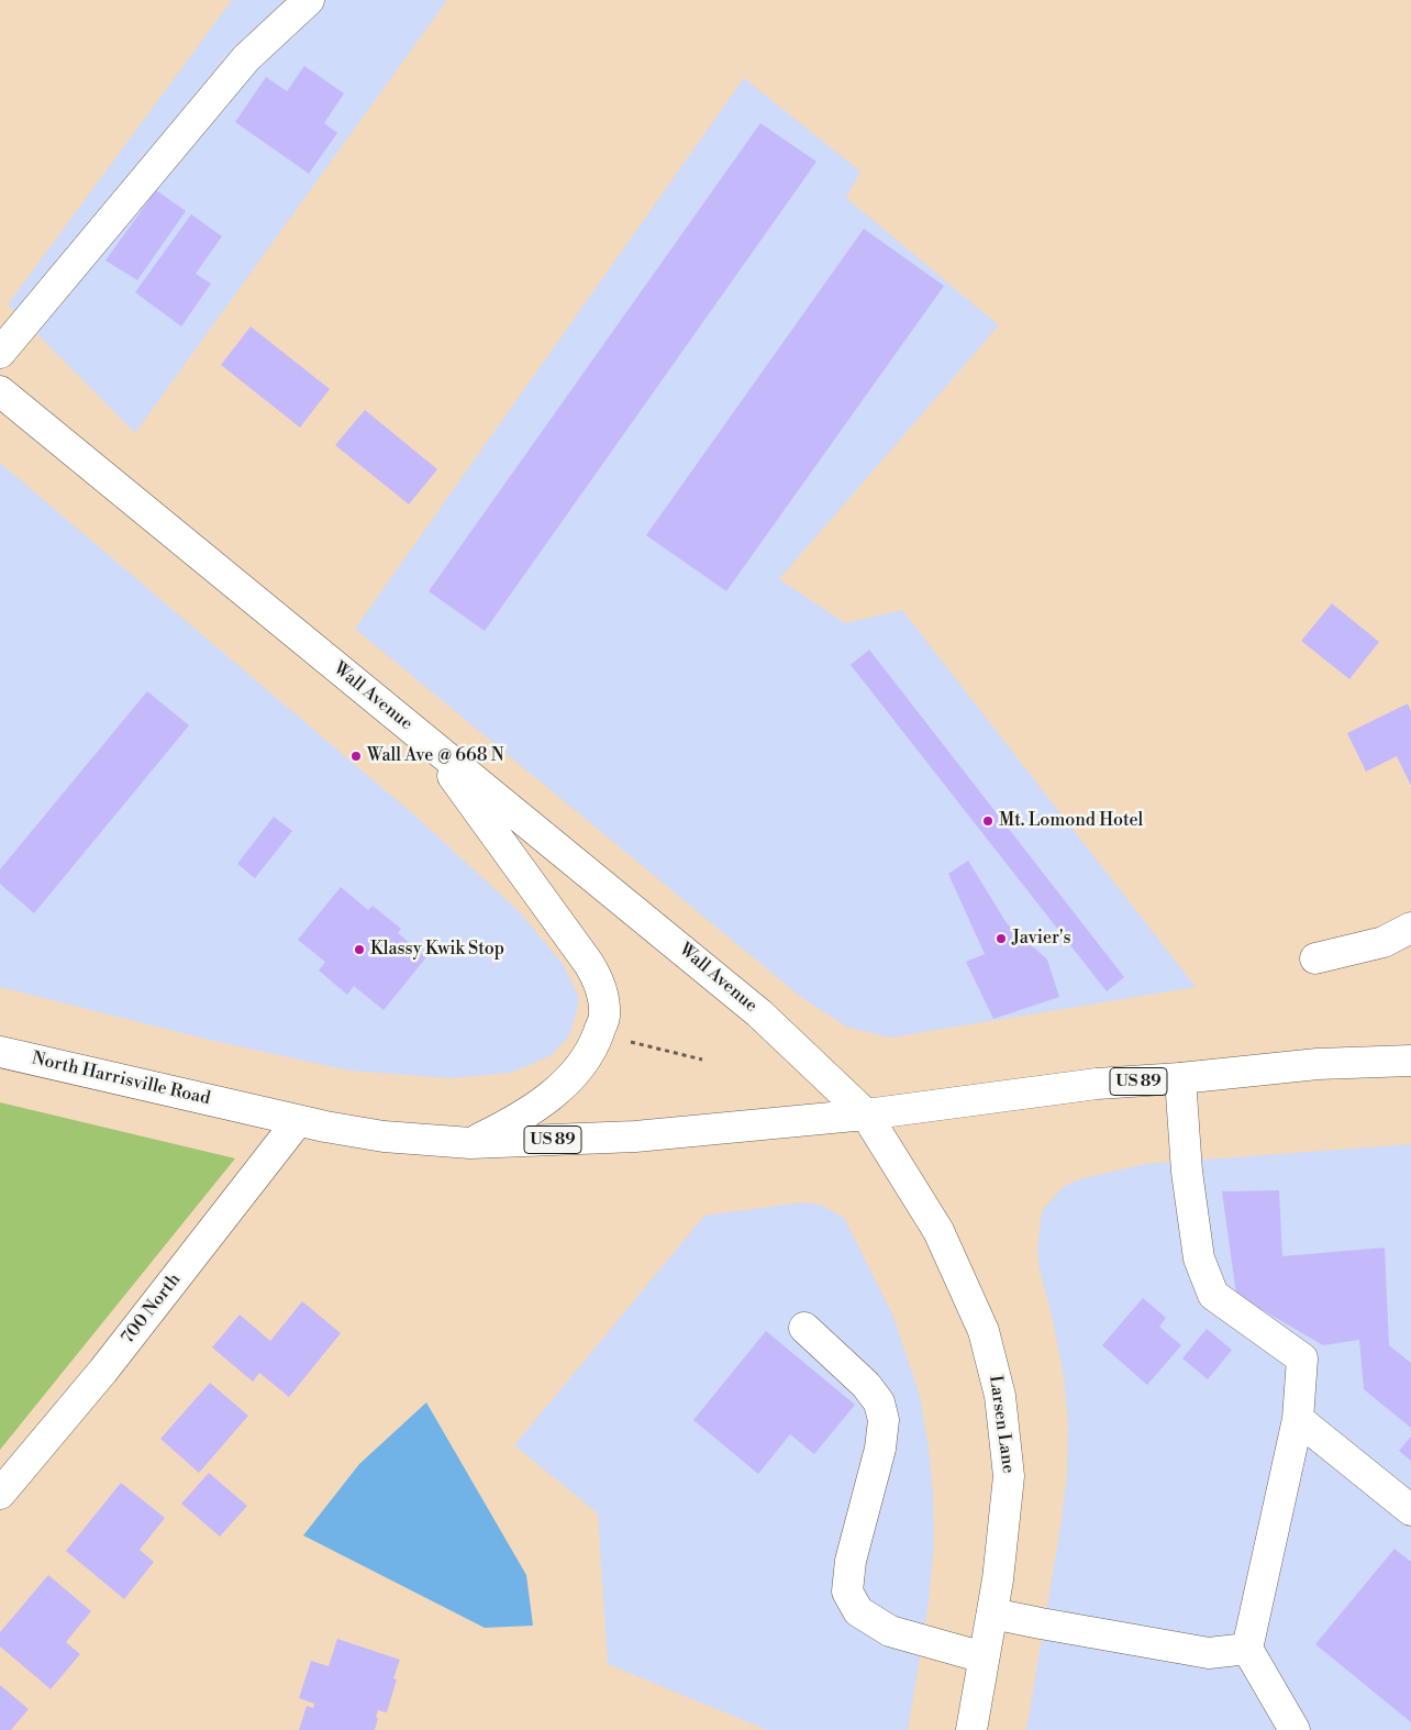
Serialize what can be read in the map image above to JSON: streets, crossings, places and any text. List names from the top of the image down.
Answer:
{
  "streets": {
    "main road": [
      "Wall Avenue",
      "North Harrisville Road",
      "US 89",
      "700 North",
      "Larsen Lane"
    ]
  },
  "crossings": [
    ["Wall Avenue", "US 89"],
    ["Wall Avenue", "Larsen Lane"],
    ["North Harrisville Road", "US 89"],
    ["North Harrisville Road", "700 North"],
    ["US 89", "700 North"],
    ["US 89", "Larsen Lane"]
  ],
  "places": [
    "Wall Ave @ 668 N",
    "Mt. Lomond Hotel",
    "Javier's",
    "Klassy Kwik Stop"
  ]
}
